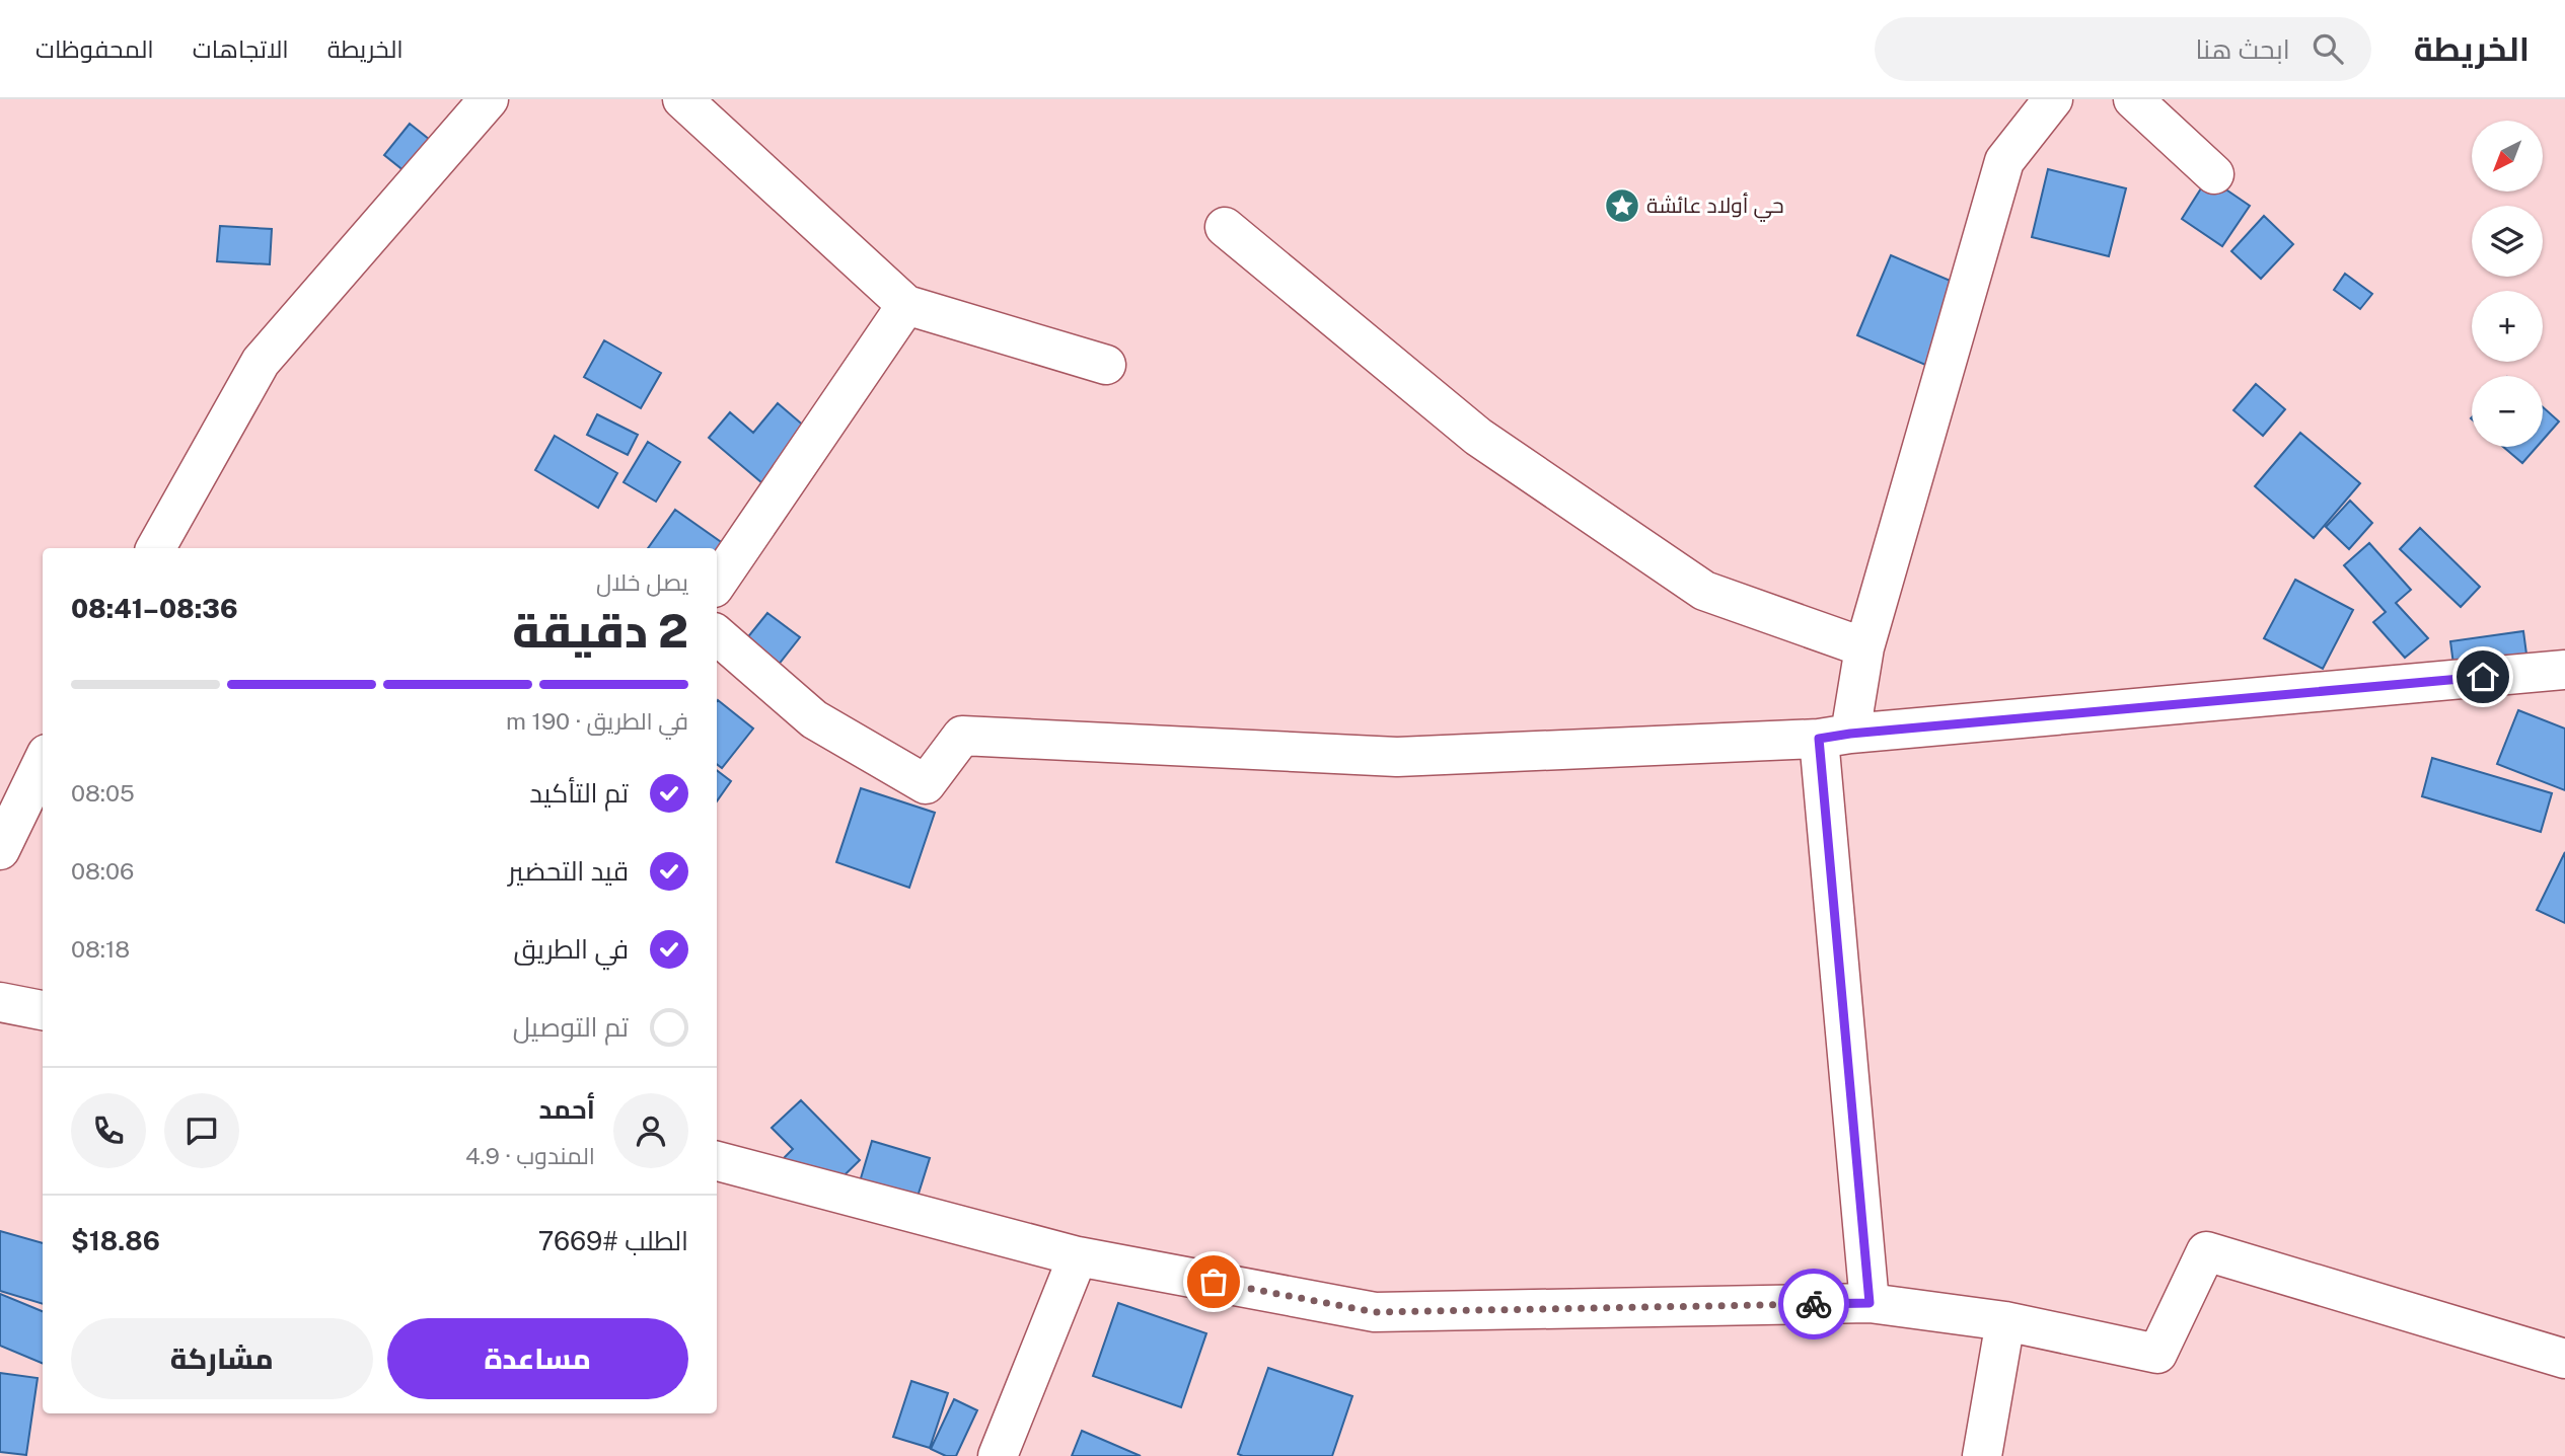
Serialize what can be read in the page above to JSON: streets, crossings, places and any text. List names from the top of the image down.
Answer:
{
  "places": {
    "place": ["حي أولاد عائشة"]
  },
  "north": "bottom left",
  "page": {
    "header": "الخريطة",
    "search": "ابحث هنا",
    "nav": ["الخريطة", "الاتجاهات", "المحفوظات"],
    "map_buttons": ["+", "−"],
    "heading": ["2 دقيقة", "يصل خلال", "08:36–08:41"],
    "panel": [
      "أحمد",
      "المندوب · 4.9",
      "الطلب #7669",
      "$18.86"
    ],
    "bar": "في الطريق · 190 m",
    "list": [
      ["تم التأكيد", "08:05"],
      ["قيد التحضير", "08:06"],
      ["في الطريق", "08:18"],
      "تم التوصيل"
    ],
    "buttons": ["مساعدة", "مشاركة"]
  }
}
